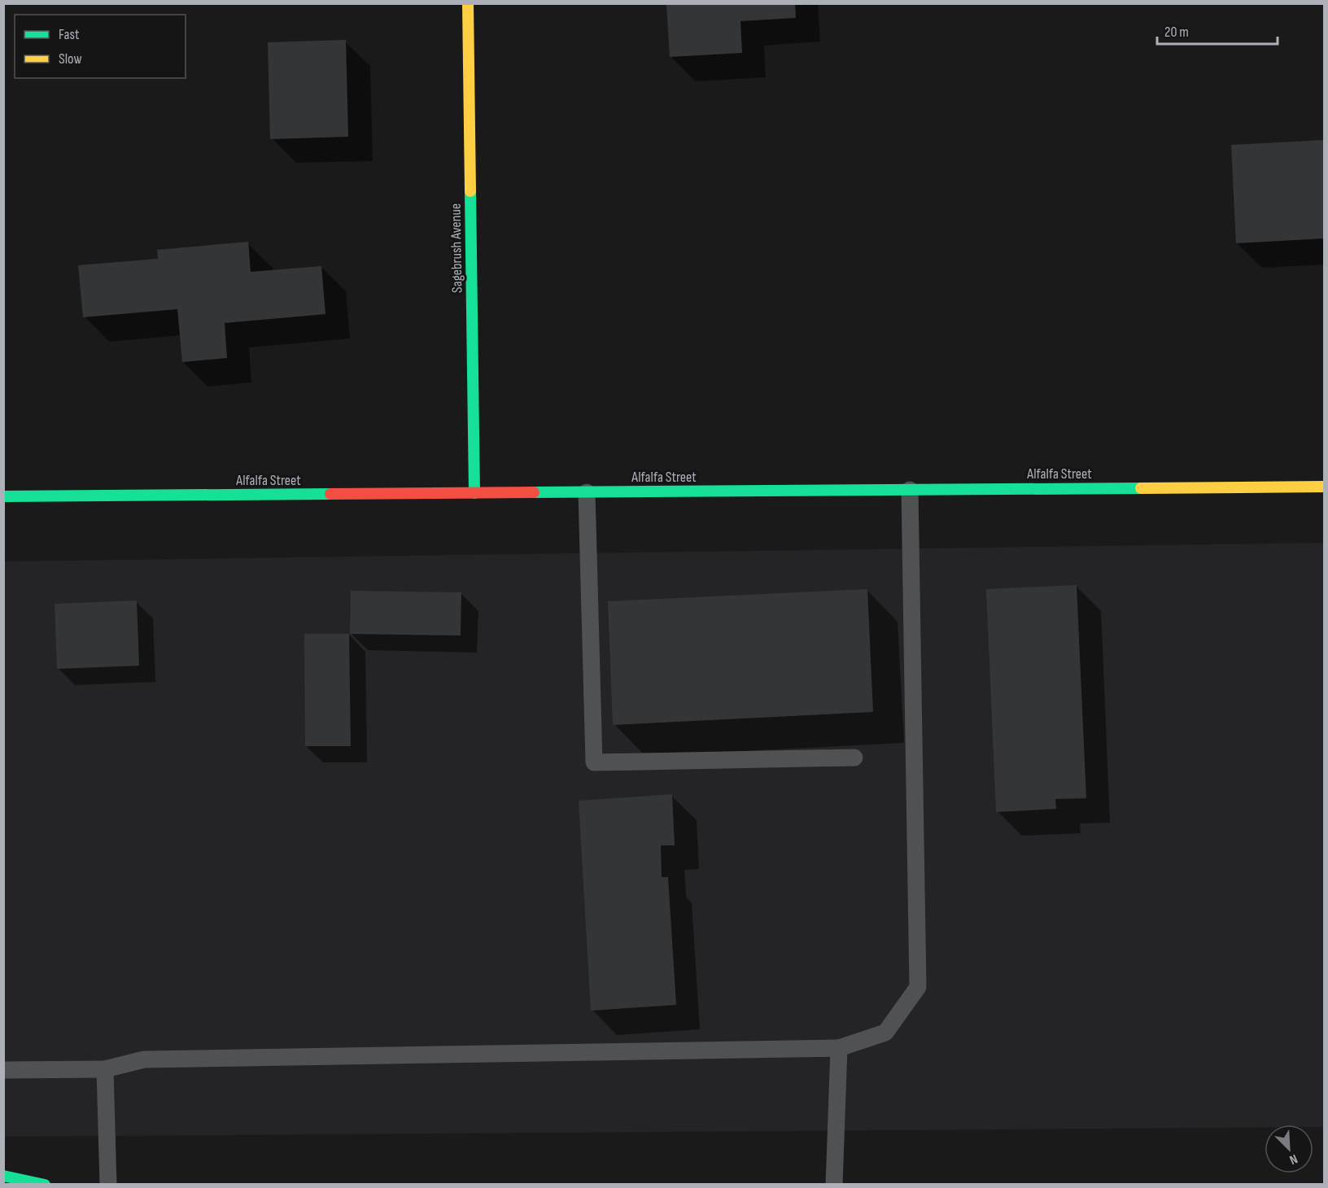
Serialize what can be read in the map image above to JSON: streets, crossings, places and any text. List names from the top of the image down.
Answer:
{
  "streets": {
    "main road": ["Sagebrush Avenue", "Alfalfa Street"]
  },
  "crossings": [
    ["Sagebrush Avenue", "Alfalfa Street"]
  ],
  "legend": ["Fast", "Slow"],
  "scale_bar": "20 m",
  "north": "bottom right"
}
